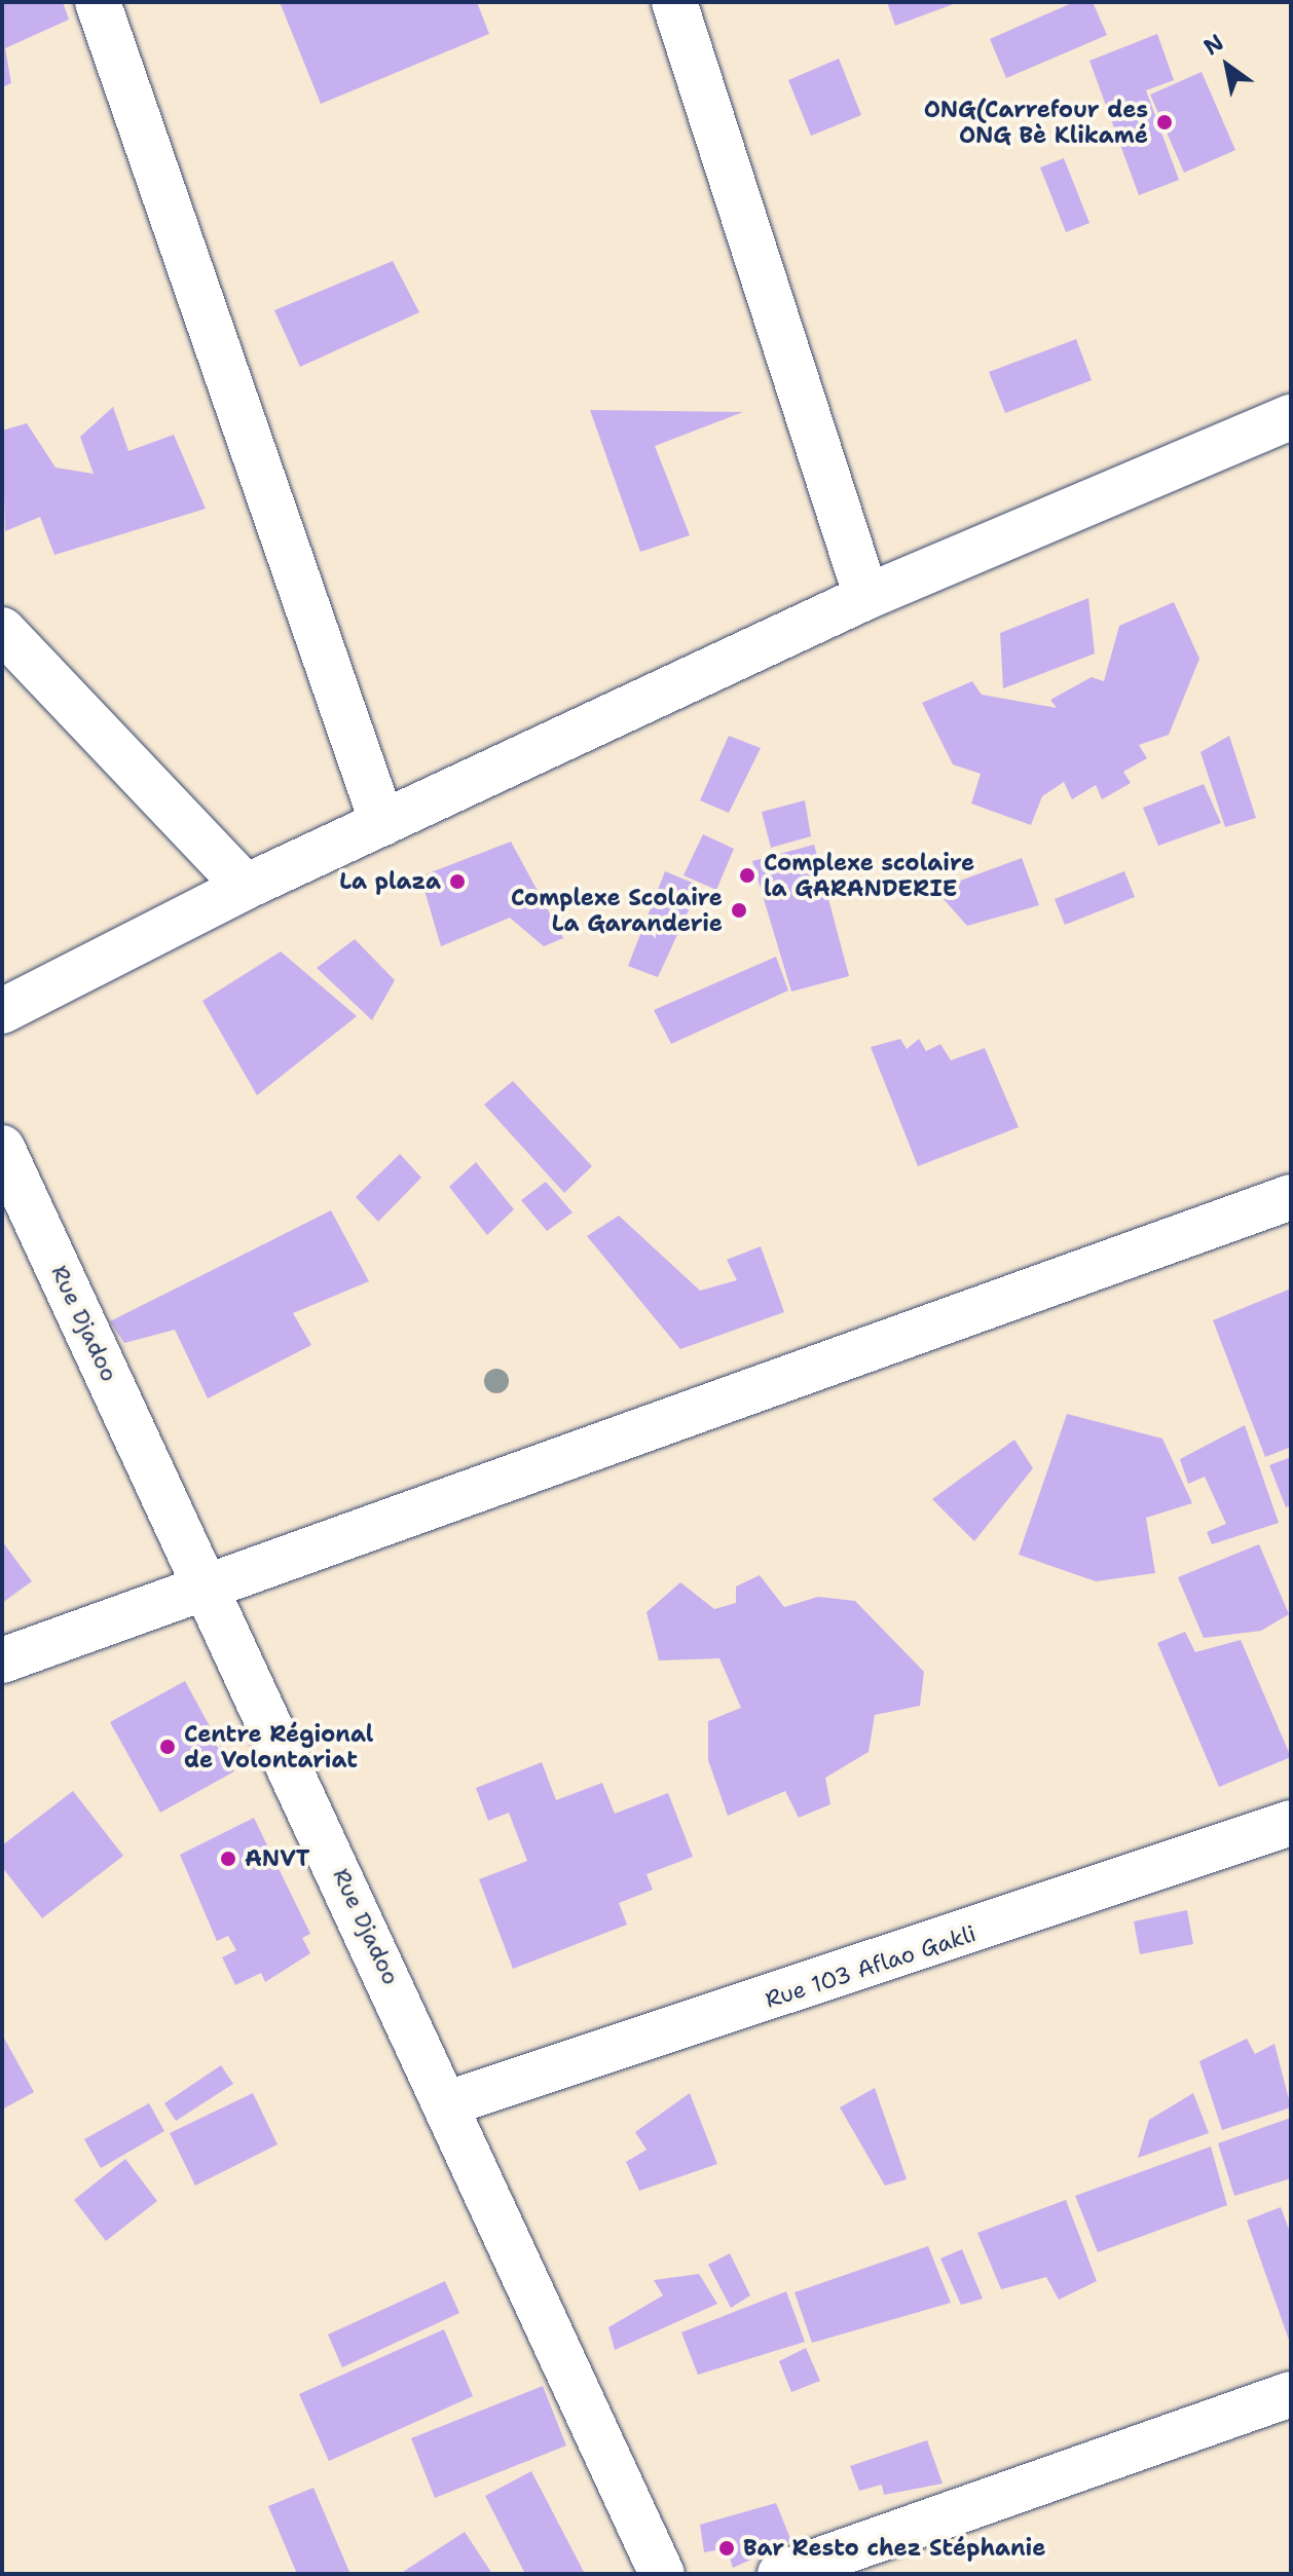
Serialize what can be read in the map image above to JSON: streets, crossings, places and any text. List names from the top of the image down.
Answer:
{
  "streets": {
    "street": ["Rue Djadoo", "Rue 1O3 Aflao Gakli"]
  },
  "crossings": [
    ["Rue Djadoo", "Rue 1O3 Aflao Gakli"]
  ],
  "places": [
    "ONG(Carrefour des ONG Bè Klikamé",
    "Complexe scolaire la GARANDERIE",
    "La plaza",
    "Complexe Scolaire La Garanderie",
    "Centre Régional de Volontariat",
    "ANVT",
    "Bar Resto chez Stéphanie"
  ],
  "north": "top left"
}
